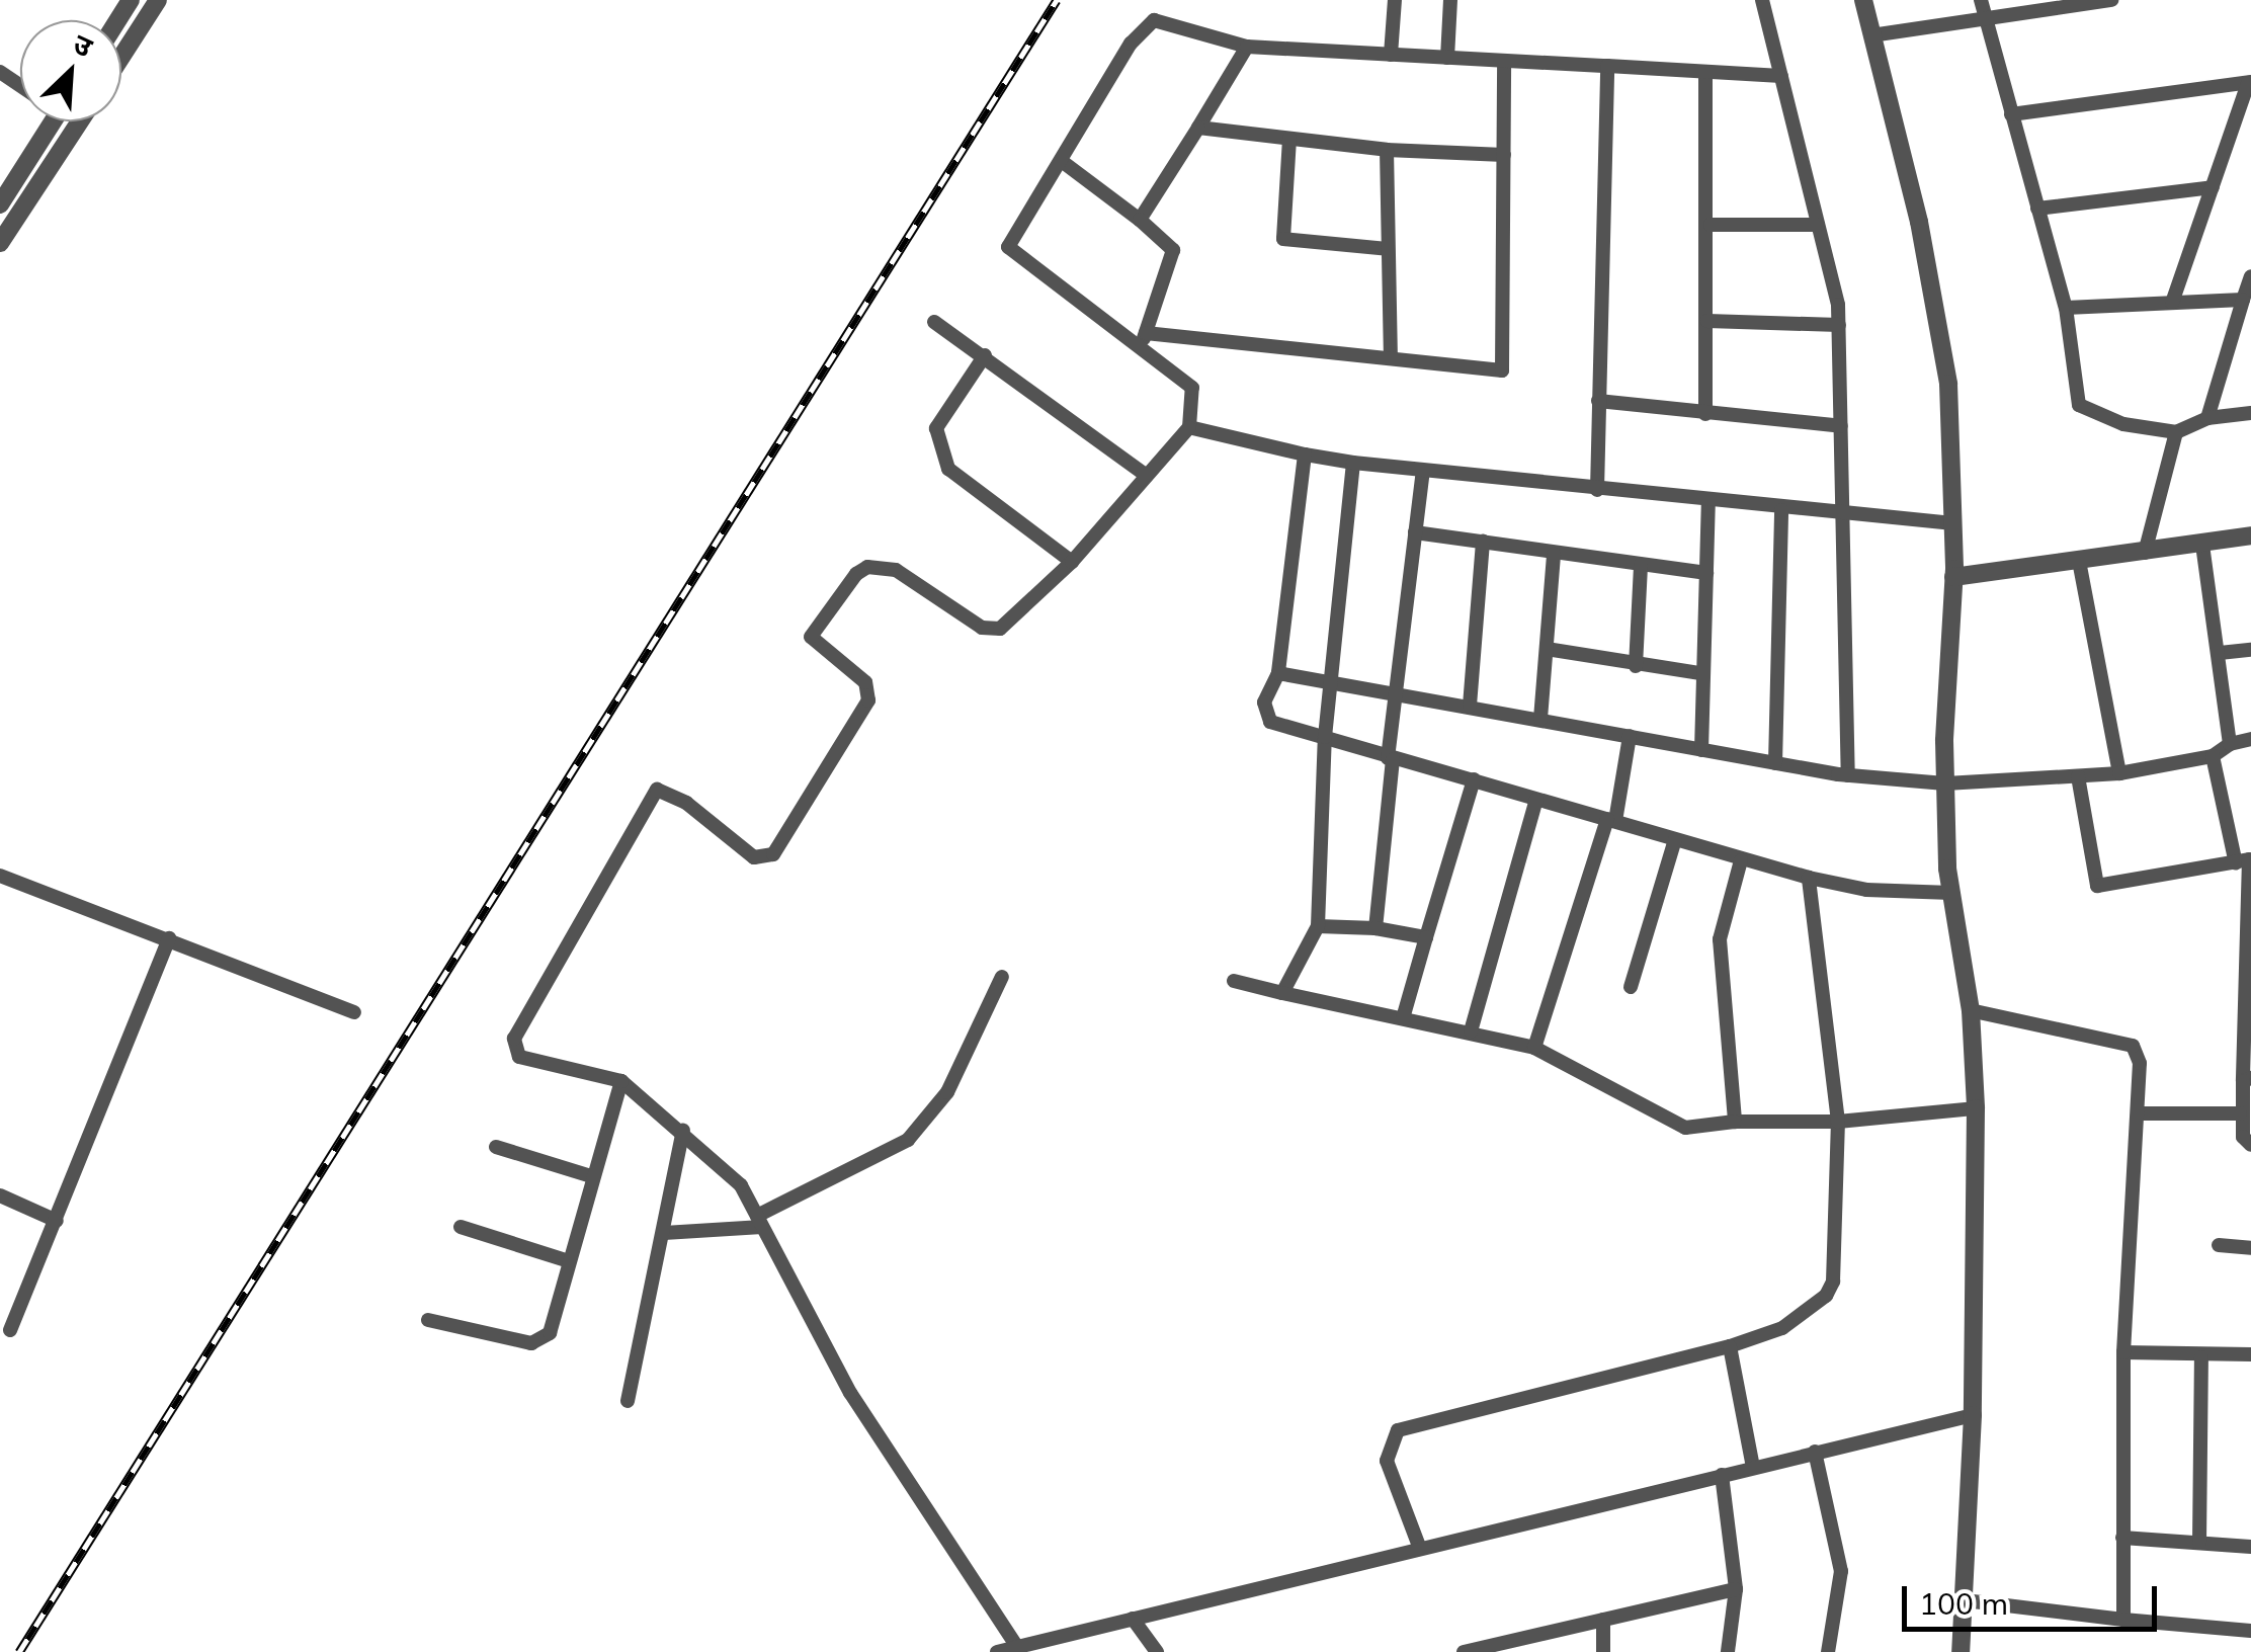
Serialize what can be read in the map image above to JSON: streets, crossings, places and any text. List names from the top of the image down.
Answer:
{
  "scale_bar": "100 m",
  "north": "top right"
}
